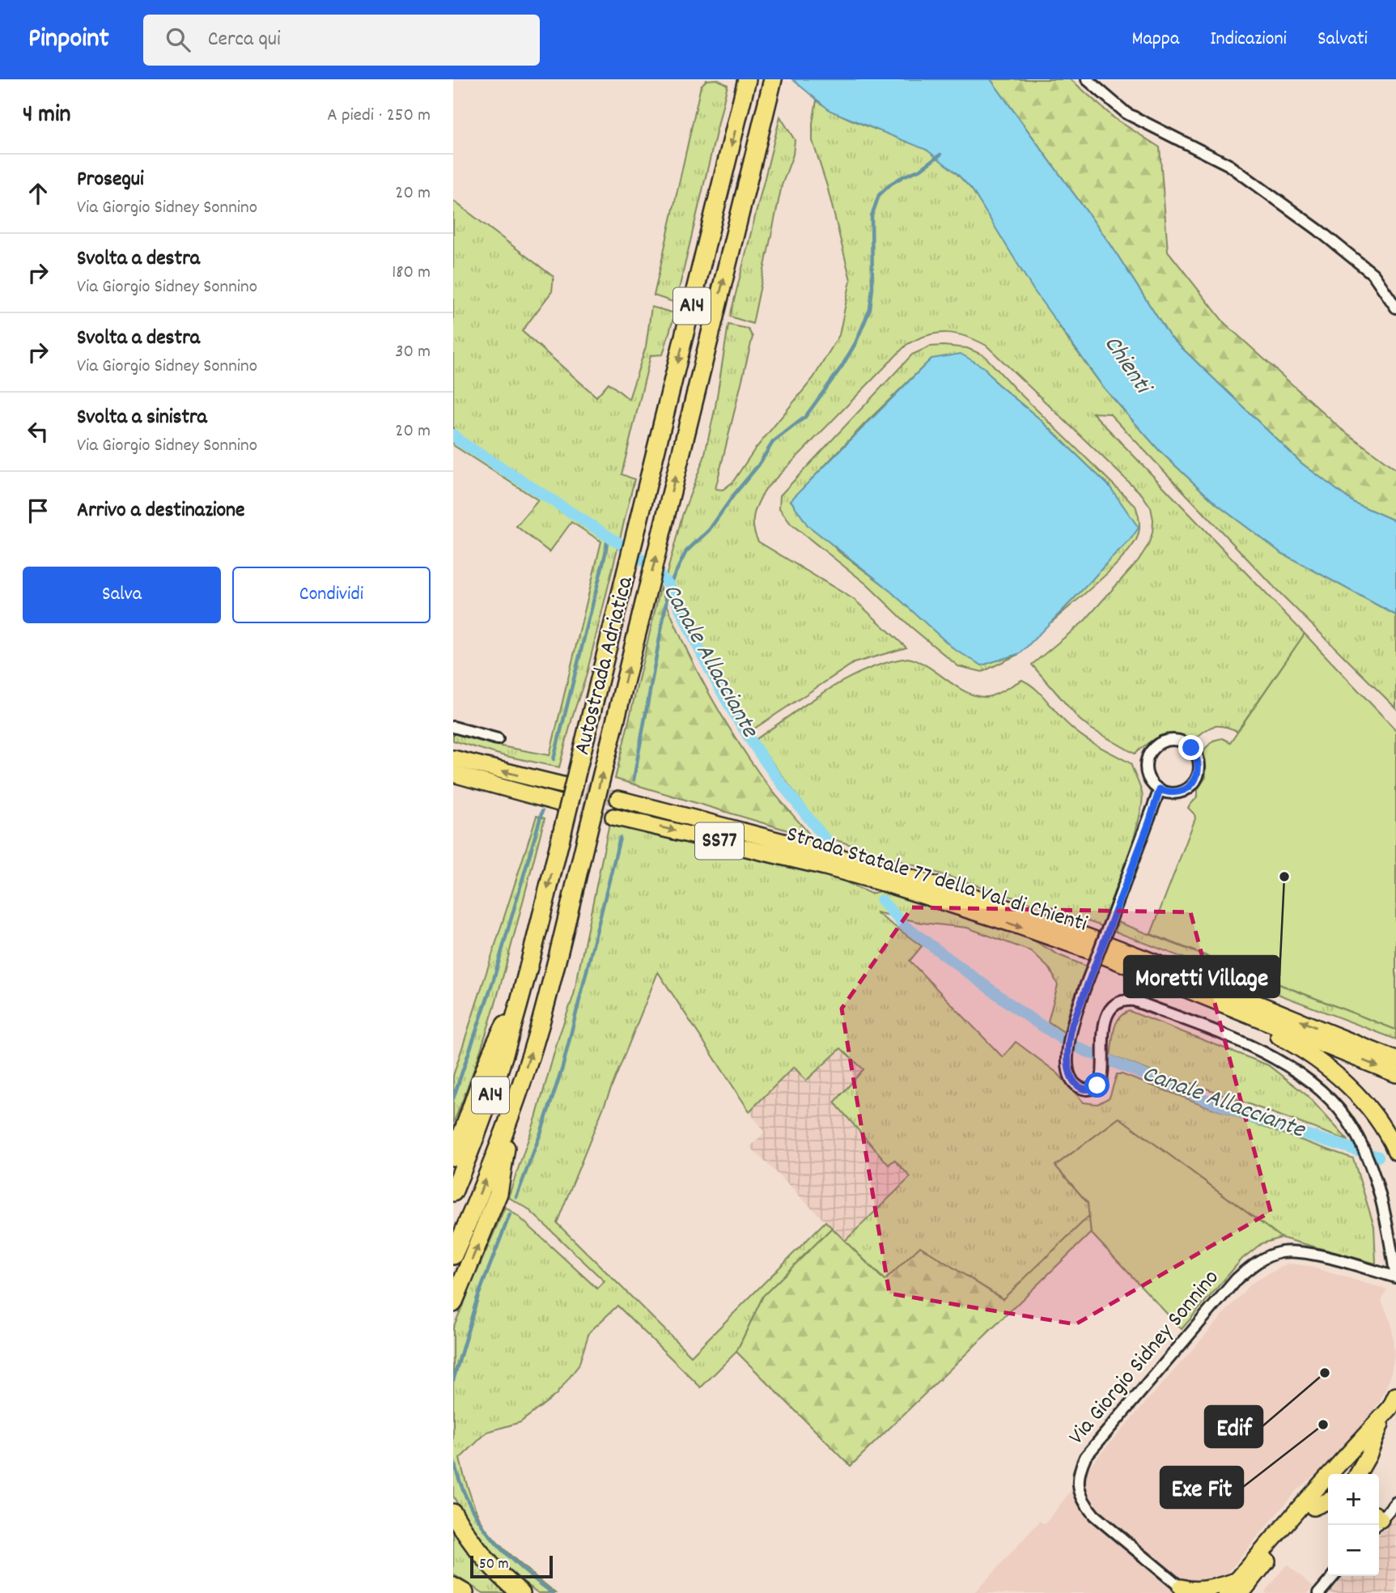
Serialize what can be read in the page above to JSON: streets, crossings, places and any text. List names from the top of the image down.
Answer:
{
  "streets": {
    "highway": ["A14", "Autostrada Adriatica"],
    "main road": ["SS77", "Strada Statale 77 della Val di Chienti"],
    "street": ["Via Giorgio Sidney Sonnino"]
  },
  "water": ["Chienti", "Canale Allacciante"],
  "places": ["Moretti Village", "Edif", "Exe Fit"],
  "scale_bar": "50 m",
  "page": {
    "header": "Pinpoint",
    "search": "Cerca qui",
    "nav": ["Mappa", "Indicazioni", "Salvati"],
    "heading": ["4 min", "A piedi · 250 m"],
    "list": [
      ["Prosegui", "Via Giorgio Sidney Sonnino", "20 m"],
      ["Svolta a destra", "Via Giorgio Sidney Sonnino", "180 m"],
      ["Svolta a destra", "Via Giorgio Sidney Sonnino", "30 m"],
      ["Svolta a sinistra", "Via Giorgio Sidney Sonnino", "20 m"],
      "Arrivo a destinazione"
    ],
    "buttons": ["Salva", "Condividi"],
    "map_buttons": ["+", "−"],
    "scale": "50 m"
  }
}
